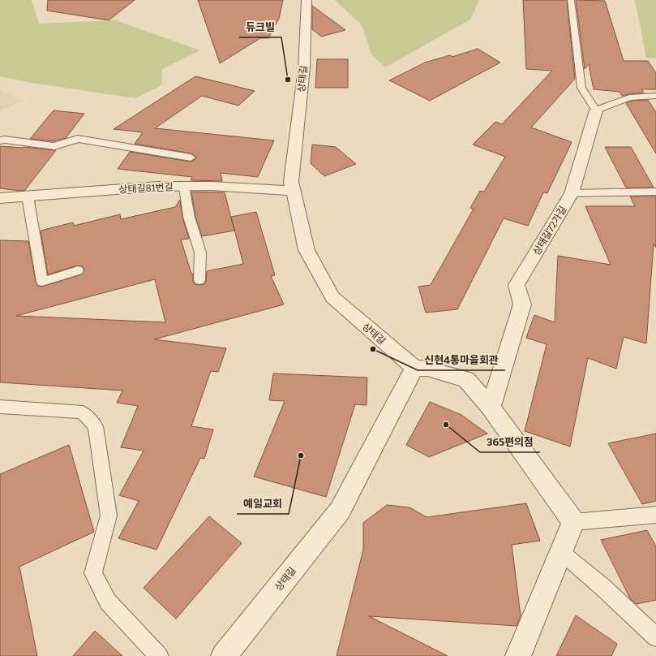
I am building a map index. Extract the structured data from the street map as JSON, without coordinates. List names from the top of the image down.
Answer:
{
  "streets": {
    "street": ["상태길", "상태길81번길", "상태길72가길"]
  },
  "crossings": [
    ["상태길", "상태길81번길"]
  ],
  "places": [
    "듀크빌",
    "신현4통마을회관",
    "365편의점",
    "예일교회"
  ]
}
